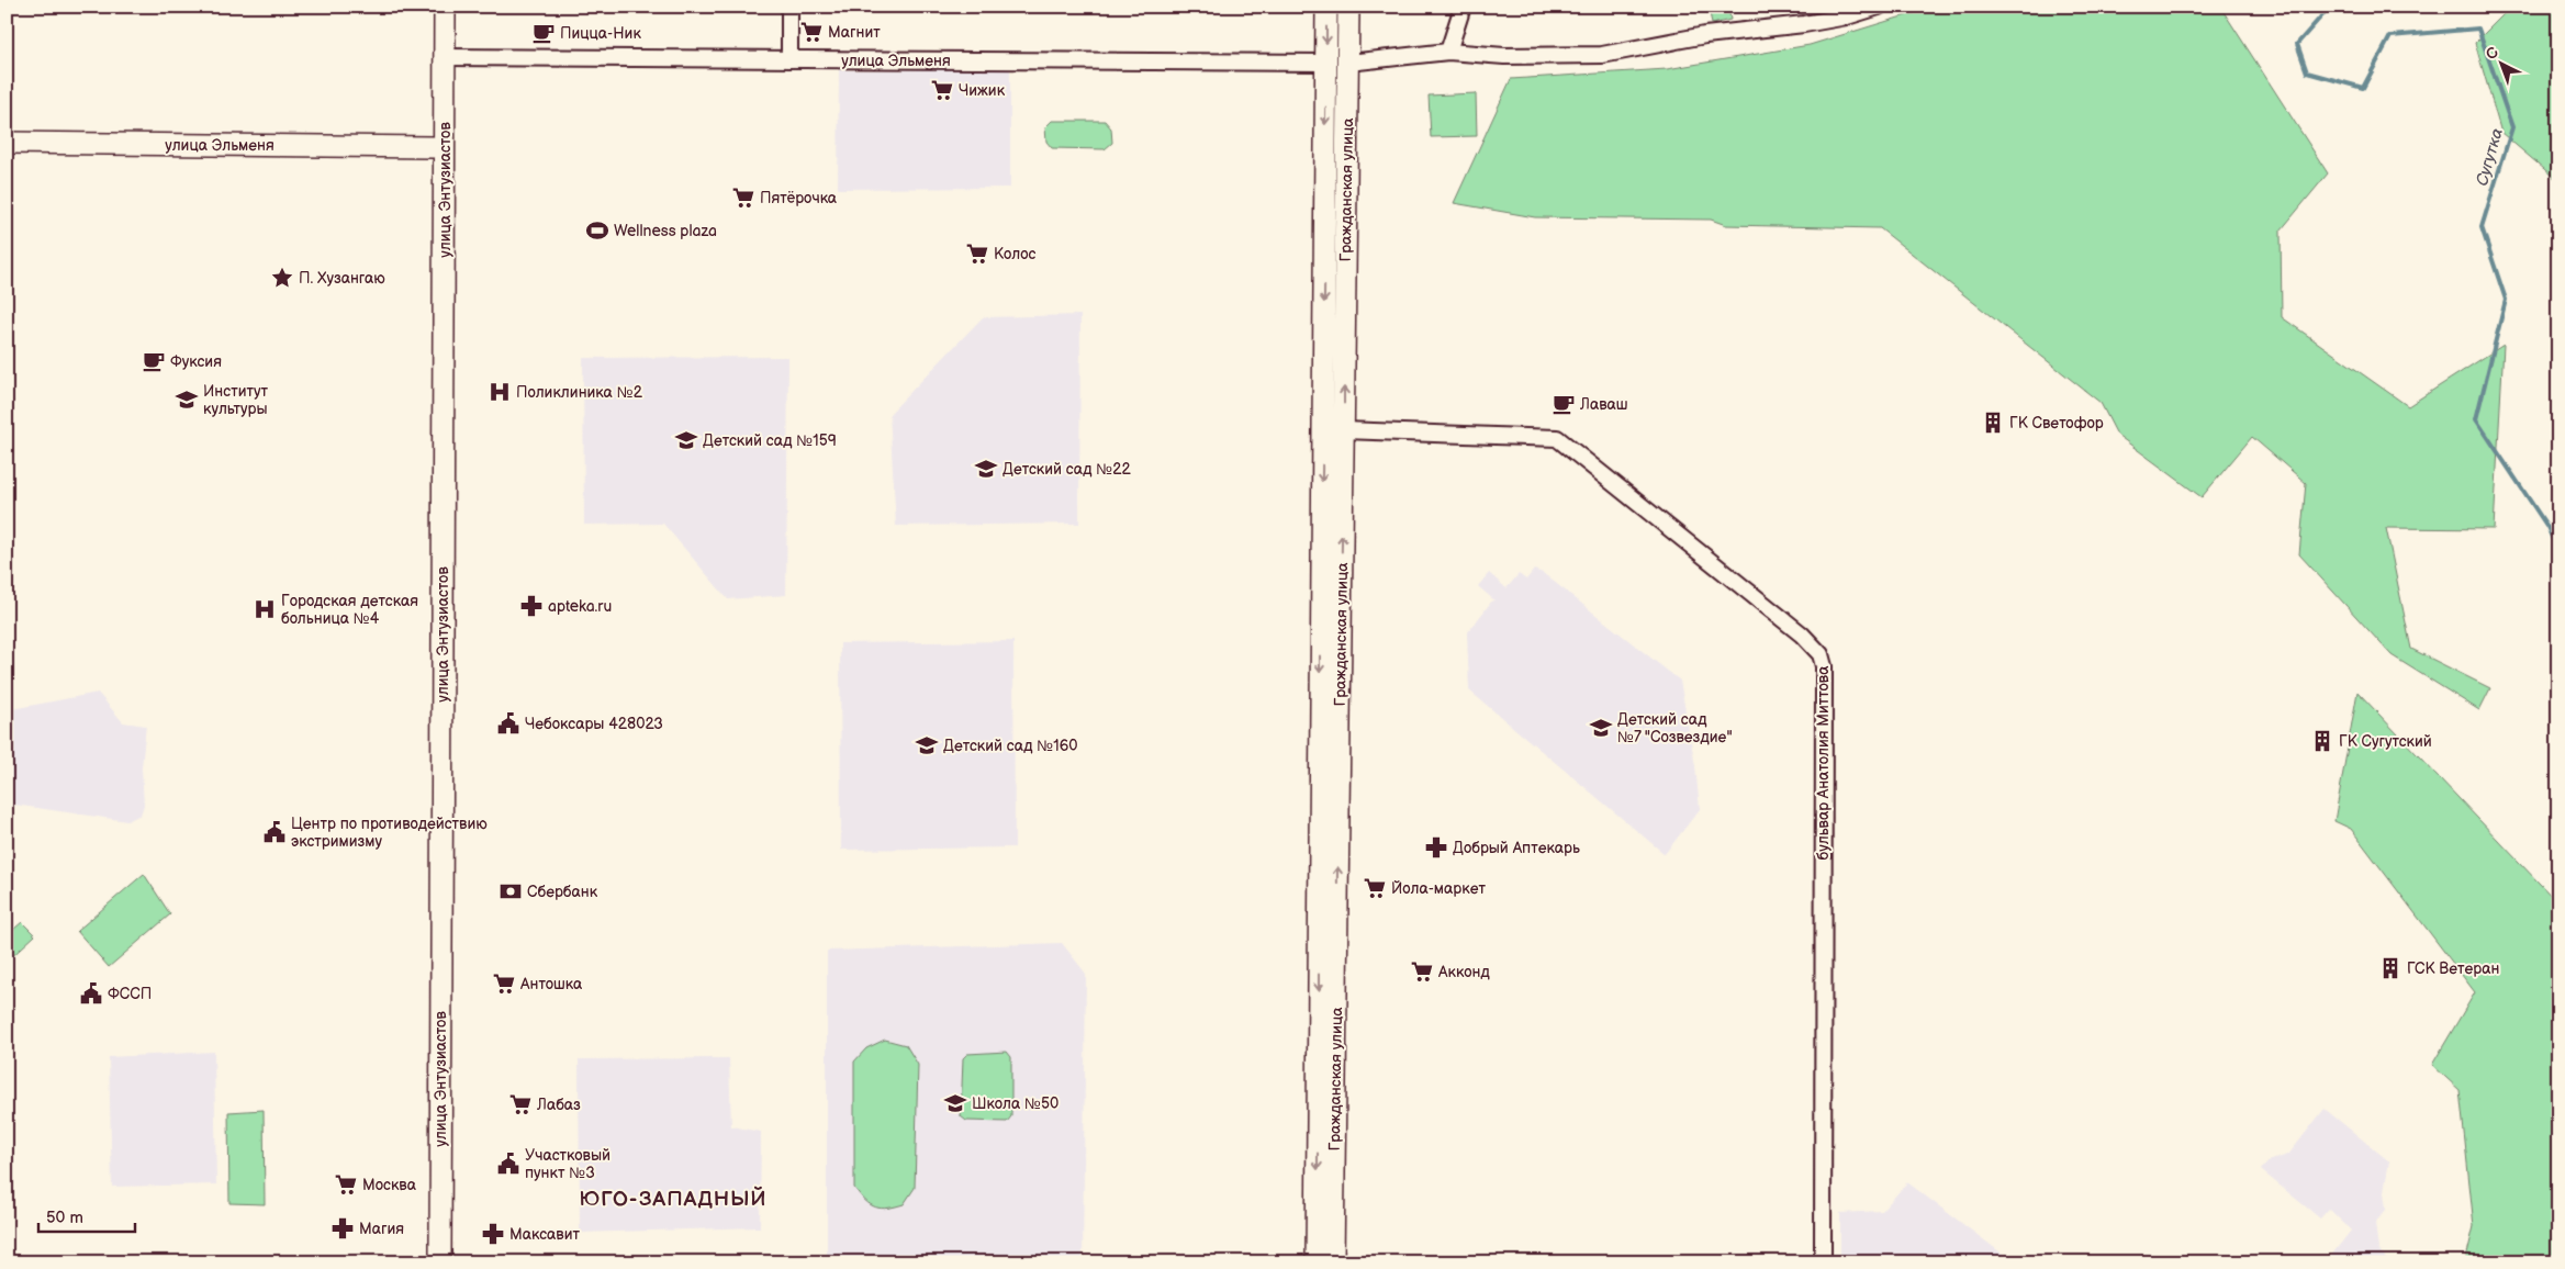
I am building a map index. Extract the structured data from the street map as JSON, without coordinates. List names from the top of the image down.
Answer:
{
  "streets": {
    "main road": ["улица Эльменя", "улица Энтузиастов", "Гражданская улица"],
    "street": ["бульвар Анатолия Миттова"]
  },
  "crossings": [
    ["улица Эльменя", "улица Энтузиастов"],
    ["улица Эльменя", "Гражданская улица"],
    ["Гражданская улица", "бульвар Анатолия Миттова"]
  ],
  "districts": ["ЮГО-ЗАПАДНЫЙ"],
  "water": ["Сугутка"],
  "places": {
    "supermarket": [
      "Магнит",
      "Чижик",
      "Пятёрочка",
      "Колос",
      "Йола-маркет",
      "Акконд",
      "Антошка",
      "Лабаз",
      "Москва"
    ],
    "cafe": ["Пицца-Ник", "Фуксия", "Лаваш"],
    "sports": ["Wellness plaza"],
    "place": ["П. Хузангаю"],
    "hospital": ["Поликлиника №2", "Городская детская больница №4"],
    "school or university": [
      "Институт культуры",
      "Детский сад №159",
      "Детский сад №22",
      "Детский сад №7 \"Созвездие\"",
      "Детский сад №160",
      "Школа №50"
    ],
    "building": ["ГК Светофор", "ГК Сугутский", "ГСК Ветеран"],
    "pharmacy": [
      "apteka.ru",
      "Добрый Аптекарь",
      "Магия",
      "Максавит"
    ],
    "public building": [
      "Чебоксары 428023",
      "Центр по противодействию экстримизму",
      "ФССП",
      "Участковый пункт №3"
    ],
    "bank": ["Сбербанк"]
  },
  "scale_bar": "50 m",
  "north": "top left"
}
